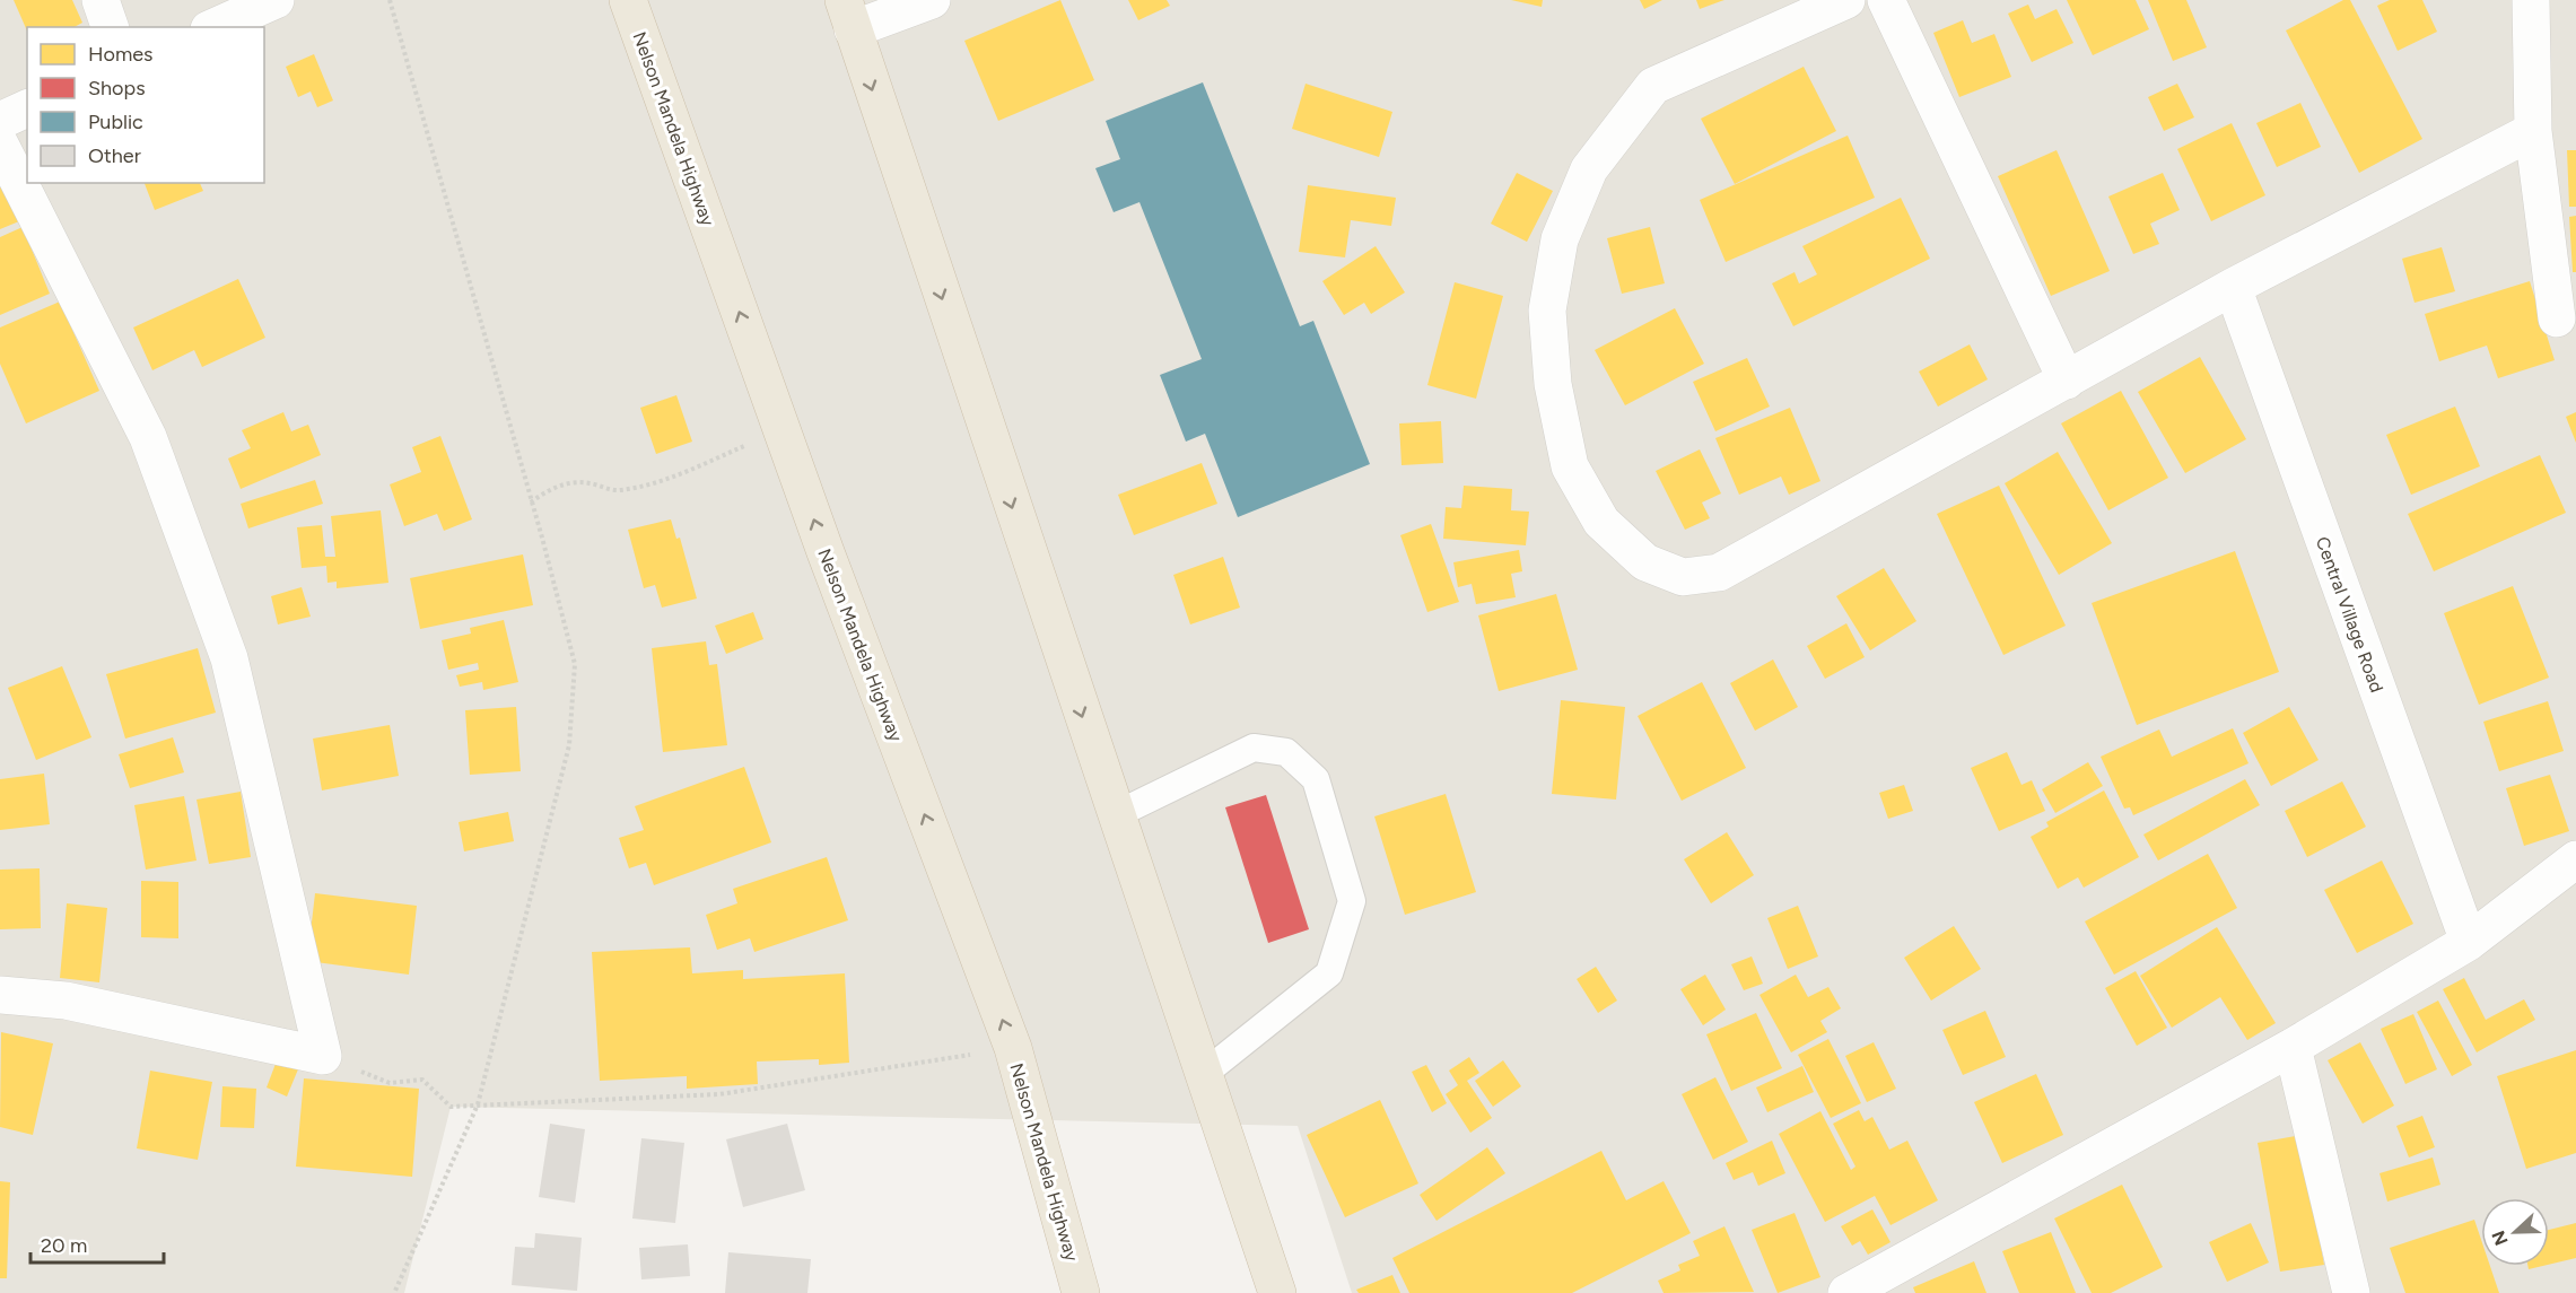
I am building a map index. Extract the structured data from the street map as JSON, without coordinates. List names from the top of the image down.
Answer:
{
  "streets": {
    "highway": ["Nelson Mandela Highway"],
    "street": ["Central Village Road"]
  },
  "legend": [
    "Homes",
    "Shops",
    "Public",
    "Other"
  ],
  "scale_bar": "20 m",
  "north": "left"
}
